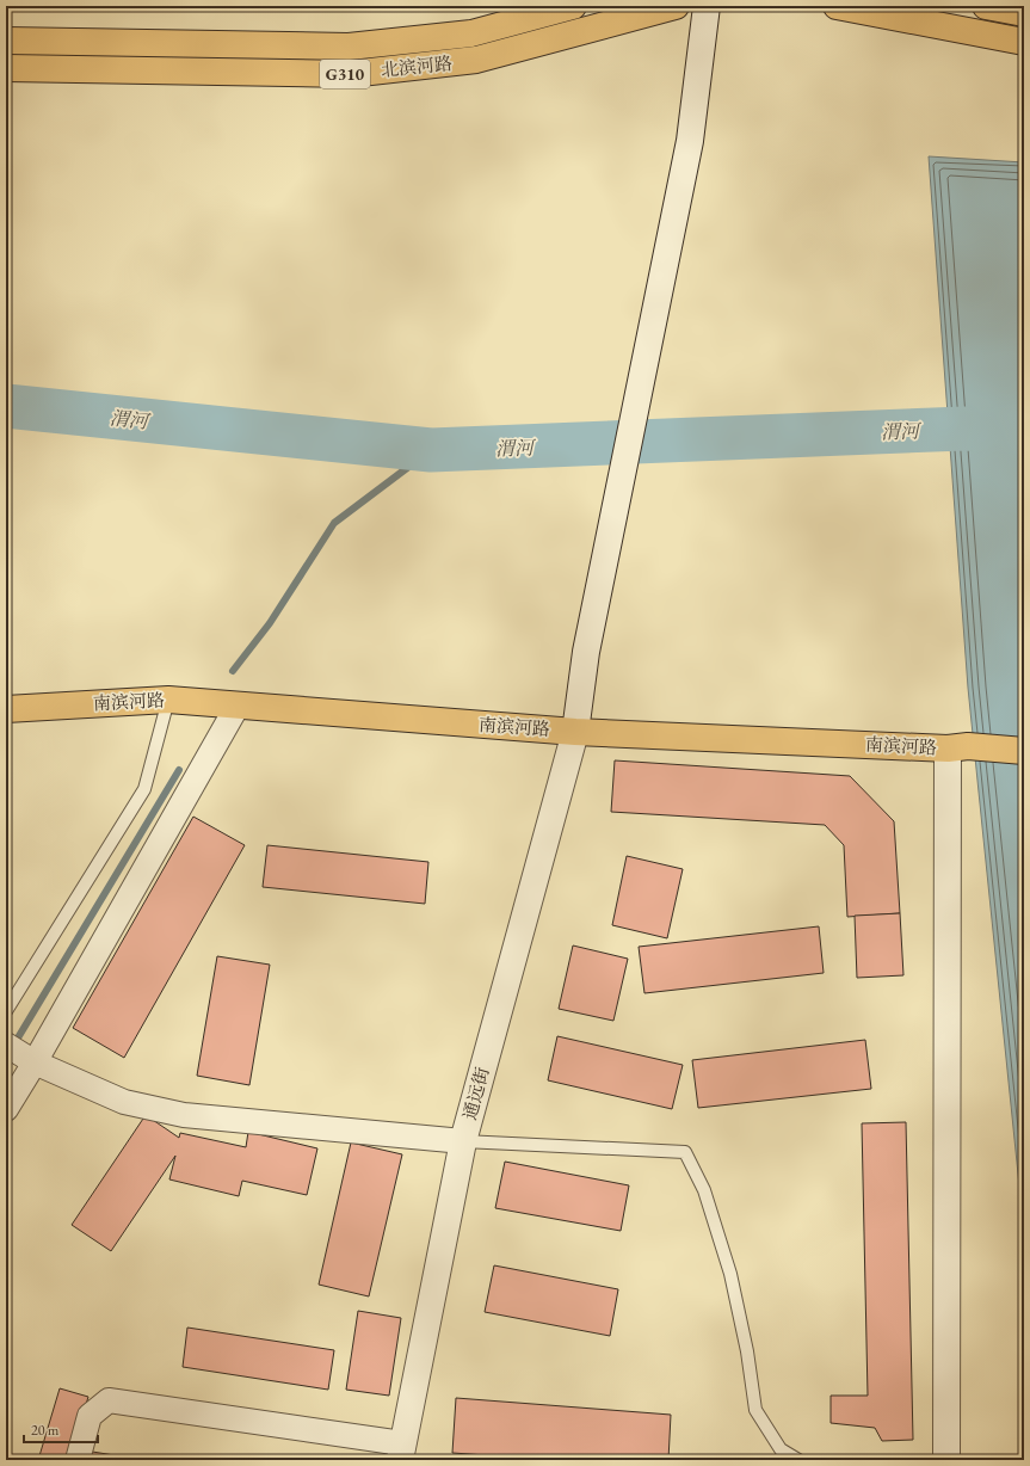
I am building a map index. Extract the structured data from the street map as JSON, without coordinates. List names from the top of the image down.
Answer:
{
  "streets": {
    "main road": ["北滨河路", "G310", "南滨河路"],
    "street": ["通远街"]
  },
  "crossings": [
    ["南滨河路", "通远街"]
  ],
  "water": ["渭河"],
  "scale_bar": "20 m"
}
